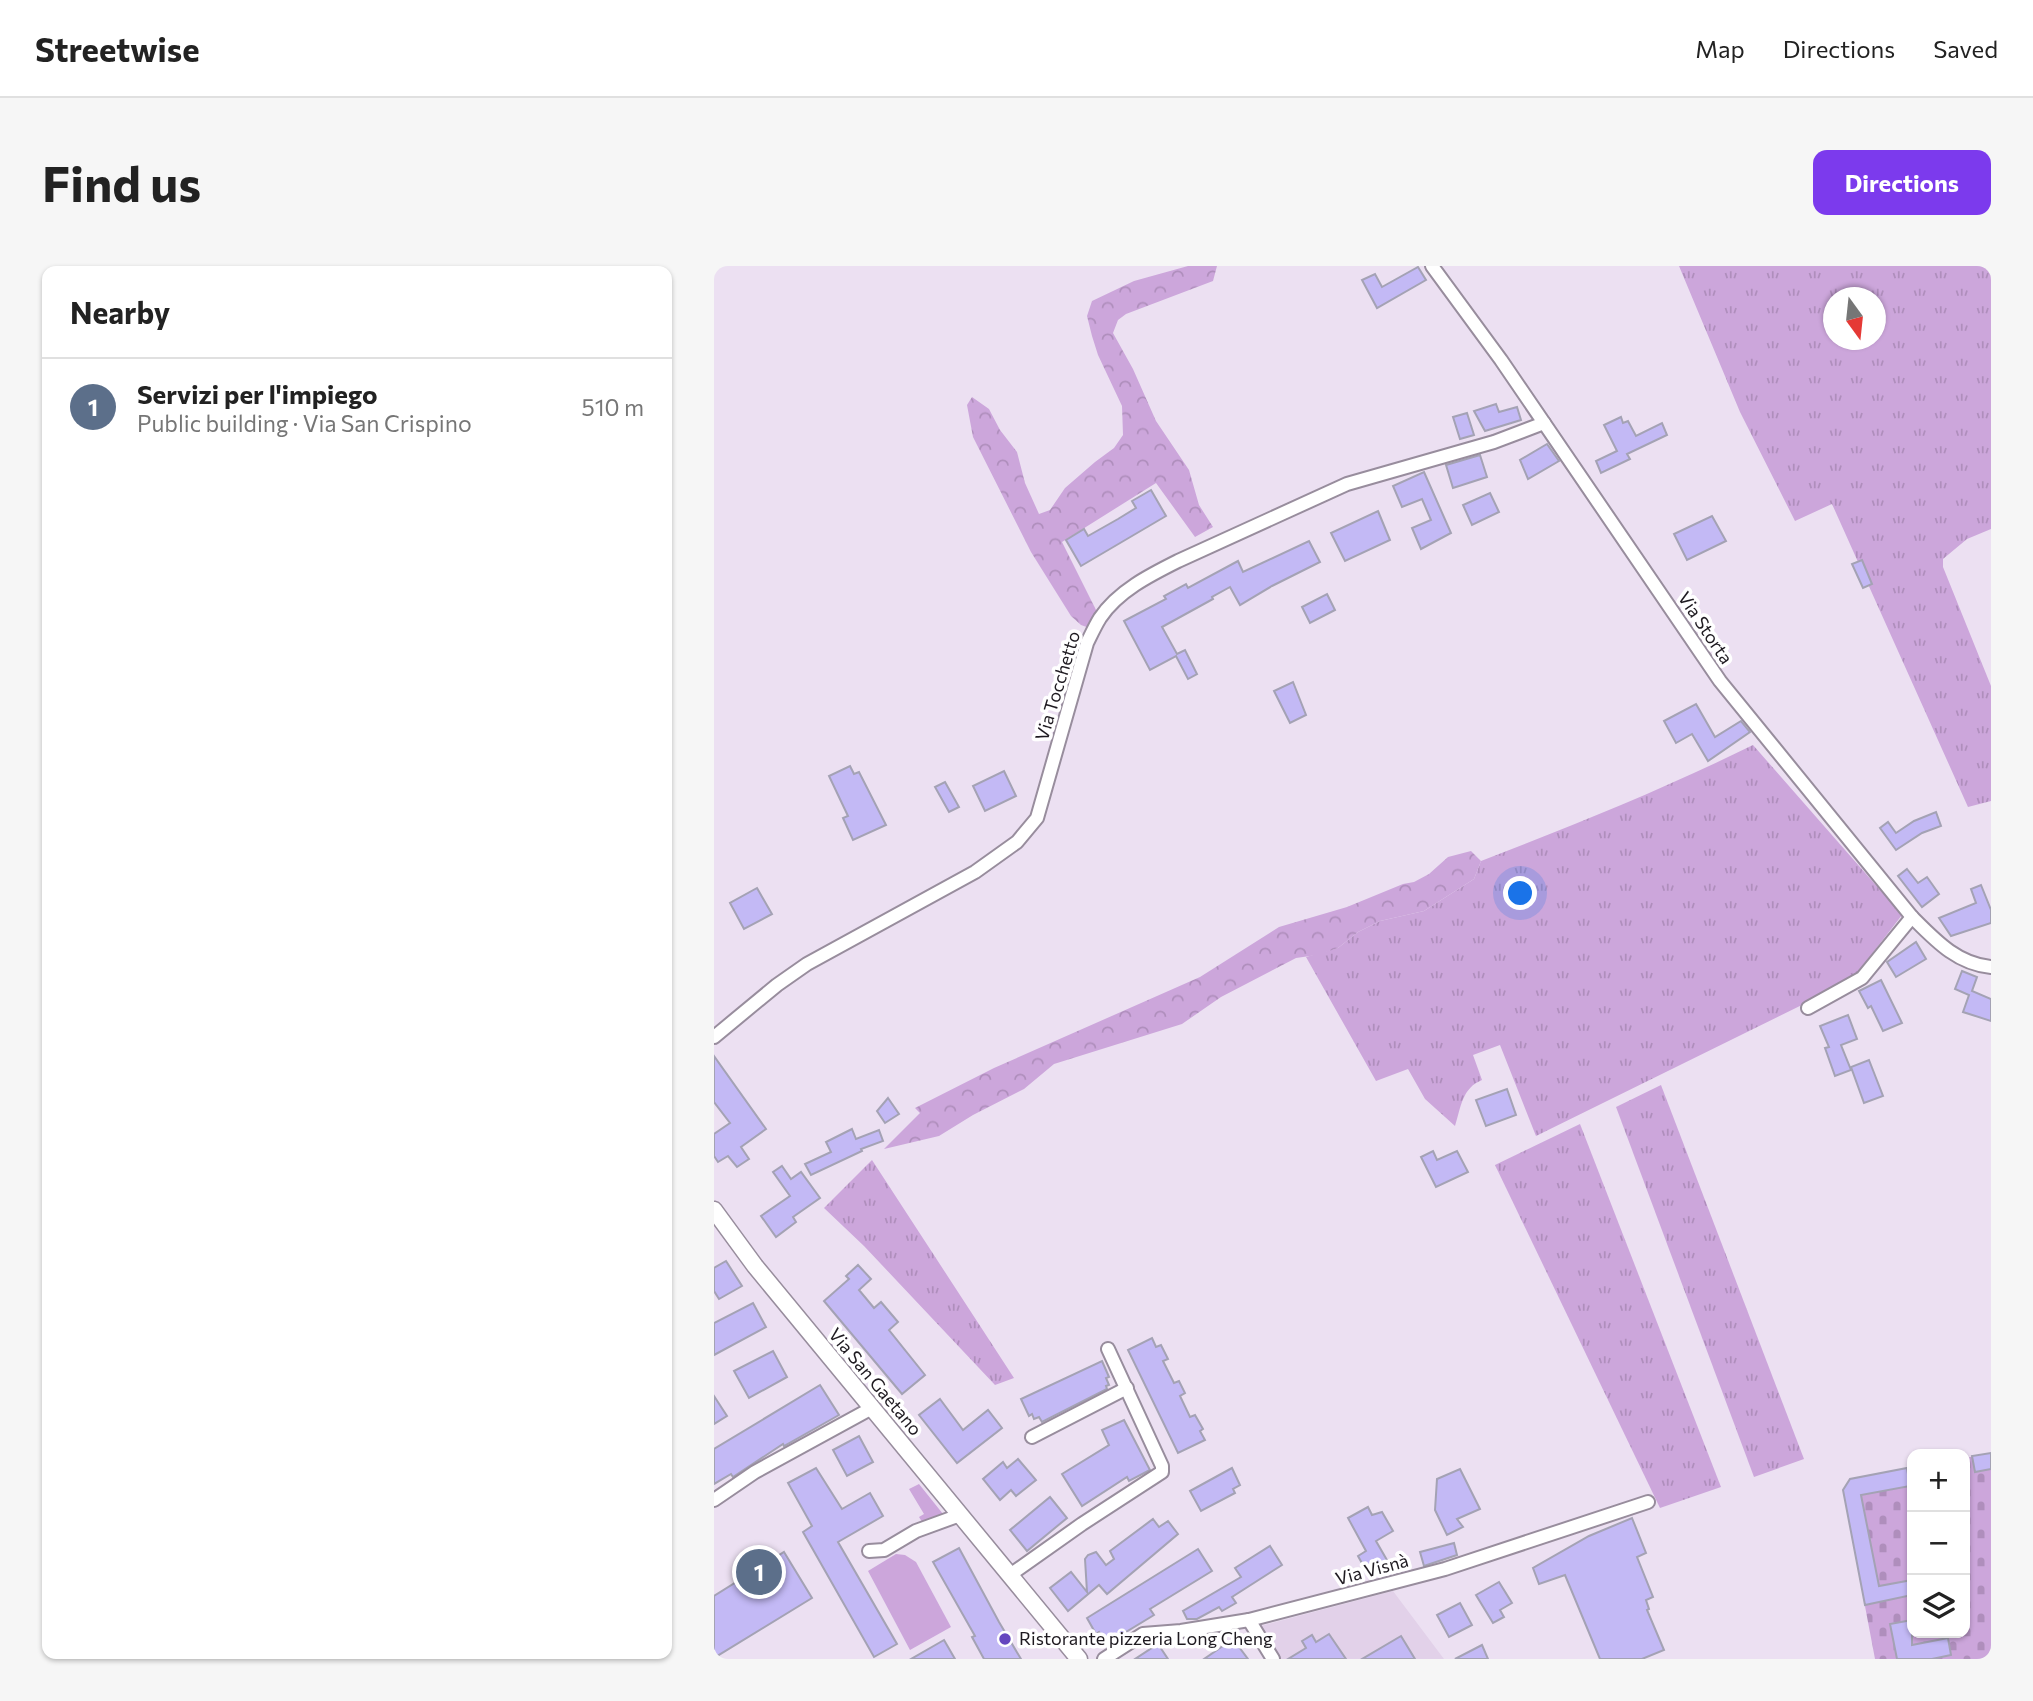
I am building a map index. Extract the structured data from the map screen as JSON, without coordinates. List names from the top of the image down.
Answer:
{
  "streets": {
    "street": [
      "Via Storta",
      "Via Tocchetto",
      "Via San Gaetano",
      "Via Visnà"
    ]
  },
  "crossings": [
    ["Via Storta", "Via Tocchetto"]
  ],
  "places": ["Ristorante pizzeria Long Cheng"],
  "north": "bottom",
  "page": {
    "header": "Streetwise",
    "nav": ["Map", "Directions", "Saved"],
    "buttons": "Directions",
    "title": "Find us",
    "heading": "Nearby",
    "list": [
      {
        "mark": "1",
        "name": "Servizi per l'impiego",
        "note": "Public building · Via San Crispino",
        "value": "510 m"
      }
    ],
    "map_buttons": ["+", "−"],
    "pins": "1"
  }
}
